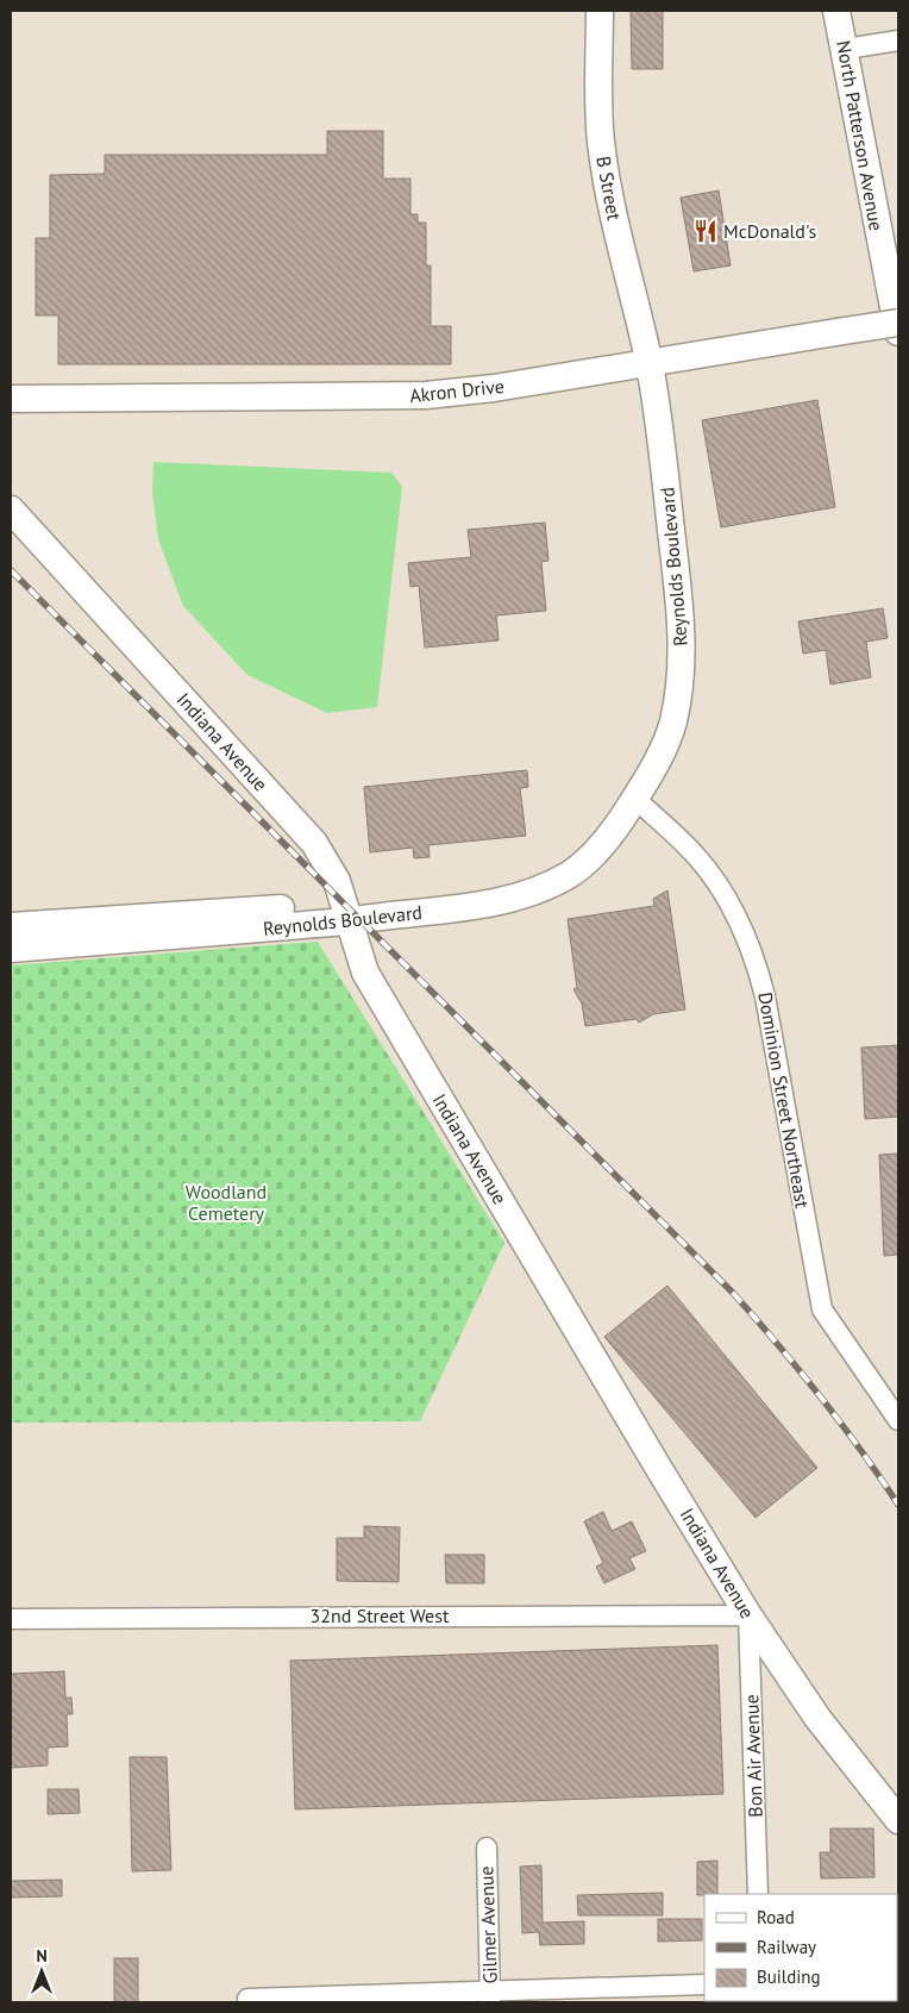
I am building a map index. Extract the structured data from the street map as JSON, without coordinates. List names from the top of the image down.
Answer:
{
  "streets": {
    "main road": [
      "North Patterson Avenue",
      "B Street",
      "Akron Drive",
      "Reynolds Boulevard",
      "Indiana Avenue"
    ],
    "street": [
      "Dominion Street Northeast",
      "32nd Street West",
      "Bon Air Avenue",
      "Gilmer Avenue"
    ]
  },
  "crossings": [
    ["B Street", "Akron Drive"],
    ["B Street", "Reynolds Boulevard"],
    ["Akron Drive", "Reynolds Boulevard"],
    ["Reynolds Boulevard", "Indiana Avenue"],
    ["Reynolds Boulevard", "Dominion Street Northeast"],
    ["Indiana Avenue", "32nd Street West"],
    ["Indiana Avenue", "Bon Air Avenue"],
    ["32nd Street West", "Bon Air Avenue"]
  ],
  "parks": ["Woodland Cemetery"],
  "places": {
    "restaurant": ["McDonald's"]
  },
  "legend": ["Road", "Railway", "Building"],
  "north": "top"
}
